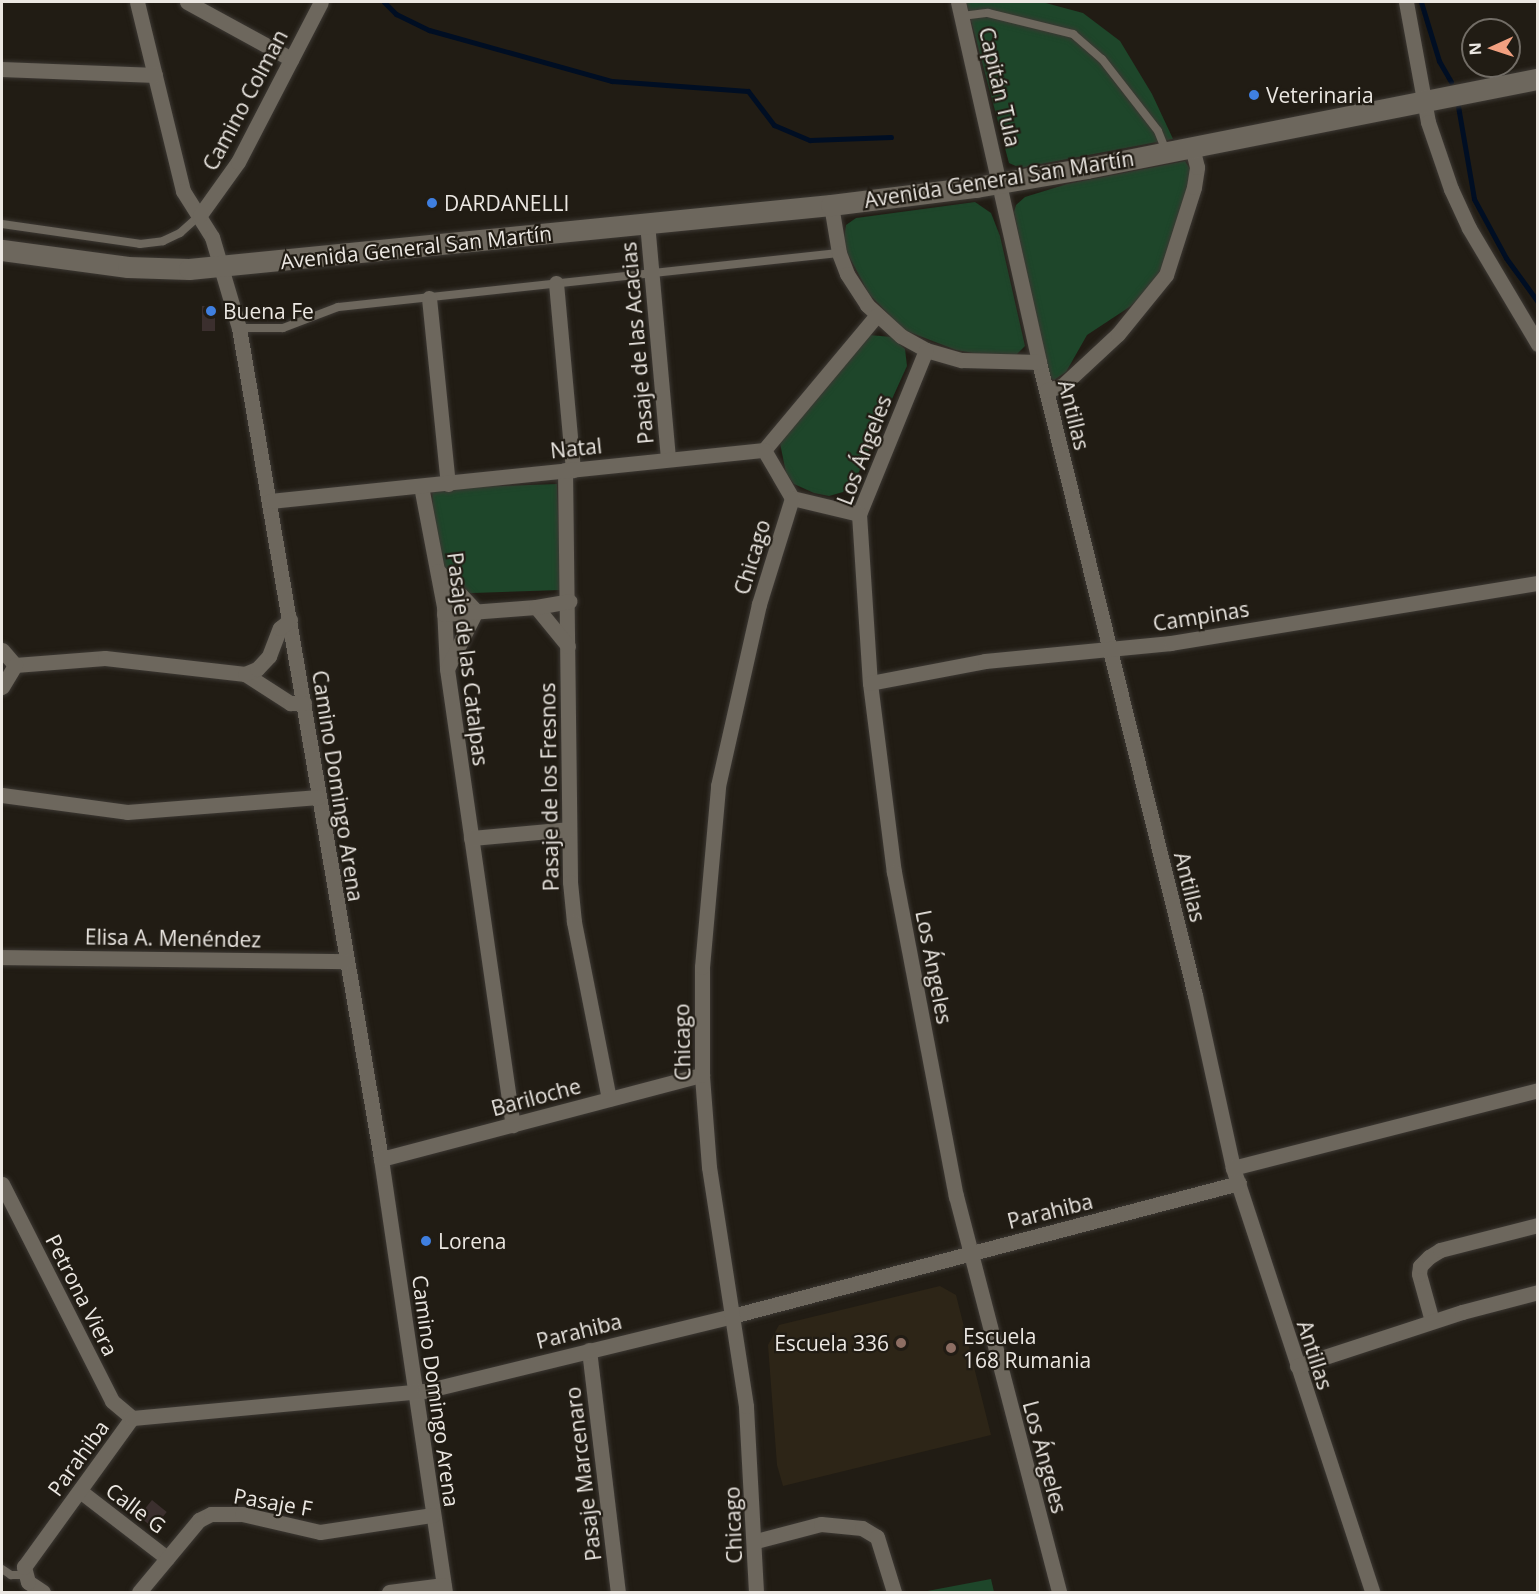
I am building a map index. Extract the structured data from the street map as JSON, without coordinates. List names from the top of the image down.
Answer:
{
  "streets": {
    "main road": ["Avenida General San Martín"],
    "street": [
      "Capitán Tula",
      "Camino Colman",
      "Pasaje de las Acacias",
      "Antillas",
      "Natal",
      "Los Ángeles",
      "Chicago",
      "Campinas",
      "Pasaje de las Catalpas",
      "Camino Domingo Arena",
      "Pasaje de los Fresnos",
      "Elisa A. Menéndez",
      "Bariloche",
      "Parahiba",
      "Petrona Viera",
      "Pasaje Marcenaro",
      "Pasaje F",
      "Calle G"
    ]
  },
  "crossings": [
    ["Capitán Tula", "Avenida General San Martín"],
    ["Capitán Tula", "Antillas"],
    ["Camino Colman", "Camino Domingo Arena"],
    ["Avenida General San Martín", "Pasaje de las Acacias"],
    ["Avenida General San Martín", "Antillas"],
    ["Avenida General San Martín", "Camino Domingo Arena"],
    ["Pasaje de las Acacias", "Natal"],
    ["Antillas", "Campinas"],
    ["Antillas", "Parahiba"],
    ["Natal", "Pasaje de las Catalpas"],
    ["Natal", "Camino Domingo Arena"],
    ["Natal", "Pasaje de los Fresnos"],
    ["Los Ángeles", "Campinas"],
    ["Los Ángeles", "Parahiba"],
    ["Chicago", "Bariloche"],
    ["Chicago", "Parahiba"],
    ["Pasaje de las Catalpas", "Bariloche"],
    ["Camino Domingo Arena", "Elisa A. Menéndez"],
    ["Camino Domingo Arena", "Bariloche"],
    ["Camino Domingo Arena", "Parahiba"],
    ["Camino Domingo Arena", "Pasaje F"],
    ["Pasaje de los Fresnos", "Bariloche"],
    ["Parahiba", "Petrona Viera"],
    ["Parahiba", "Pasaje Marcenaro"],
    ["Parahiba", "Calle G"],
    ["Pasaje F", "Calle G"]
  ],
  "places": [
    "Veterinaria",
    "DARDANELLI",
    "Buena Fe",
    "Lorena",
    "Escuela 336",
    "Escuela 168 Rumania"
  ],
  "north": "left"
}
